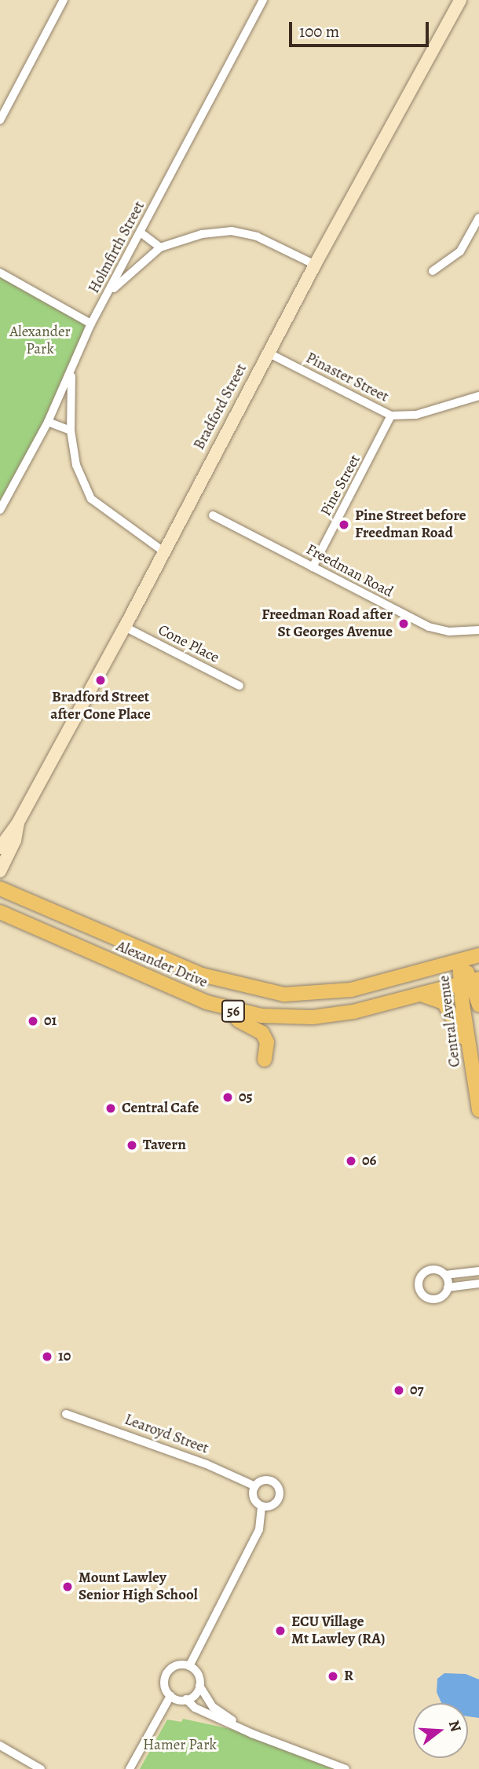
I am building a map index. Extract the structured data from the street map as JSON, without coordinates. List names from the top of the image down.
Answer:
{
  "streets": {
    "main road": ["Alexander Drive", "56", "Central Avenue"],
    "street": [
      "Holmfirth Street",
      "Pinaster Street",
      "Bradford Street",
      "Pine Street",
      "Freedman Road",
      "Cone Place",
      "Learoyd Street"
    ]
  },
  "crossings": [
    ["Pinaster Street", "Bradford Street"],
    ["Pinaster Street", "Pine Street"],
    ["Bradford Street", "Cone Place"],
    ["Pine Street", "Freedman Road"],
    ["Alexander Drive", "Central Avenue"]
  ],
  "parks": ["Alexander Park", "Hamer Park"],
  "places": [
    "Pine Street before Freedman Road",
    "Freedman Road after St Georges Avenue",
    "Bradford Street after Cone Place",
    "01",
    "05",
    "Central Cafe",
    "Tavern",
    "06",
    "10",
    "07",
    "Mount Lawley Senior High School",
    "ECU Village Mt Lawley (RA)",
    "R"
  ],
  "scale_bar": "100 m",
  "north": "right"
}
